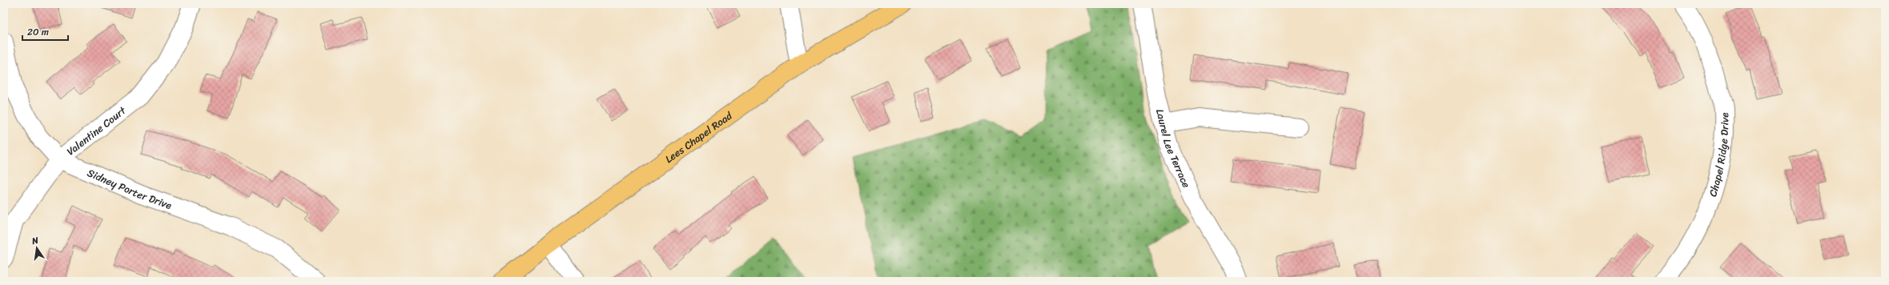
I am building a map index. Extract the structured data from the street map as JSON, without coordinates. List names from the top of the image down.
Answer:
{
  "streets": {
    "main road": ["Lees Chapel Road"],
    "street": [
      "Valentine Court",
      "Laurel Lee Terrace",
      "Chapel Ridge Drive",
      "Sidney Porter Drive"
    ]
  },
  "crossings": [
    ["Valentine Court", "Sidney Porter Drive"]
  ],
  "scale_bar": "20 m",
  "north": "top"
}
